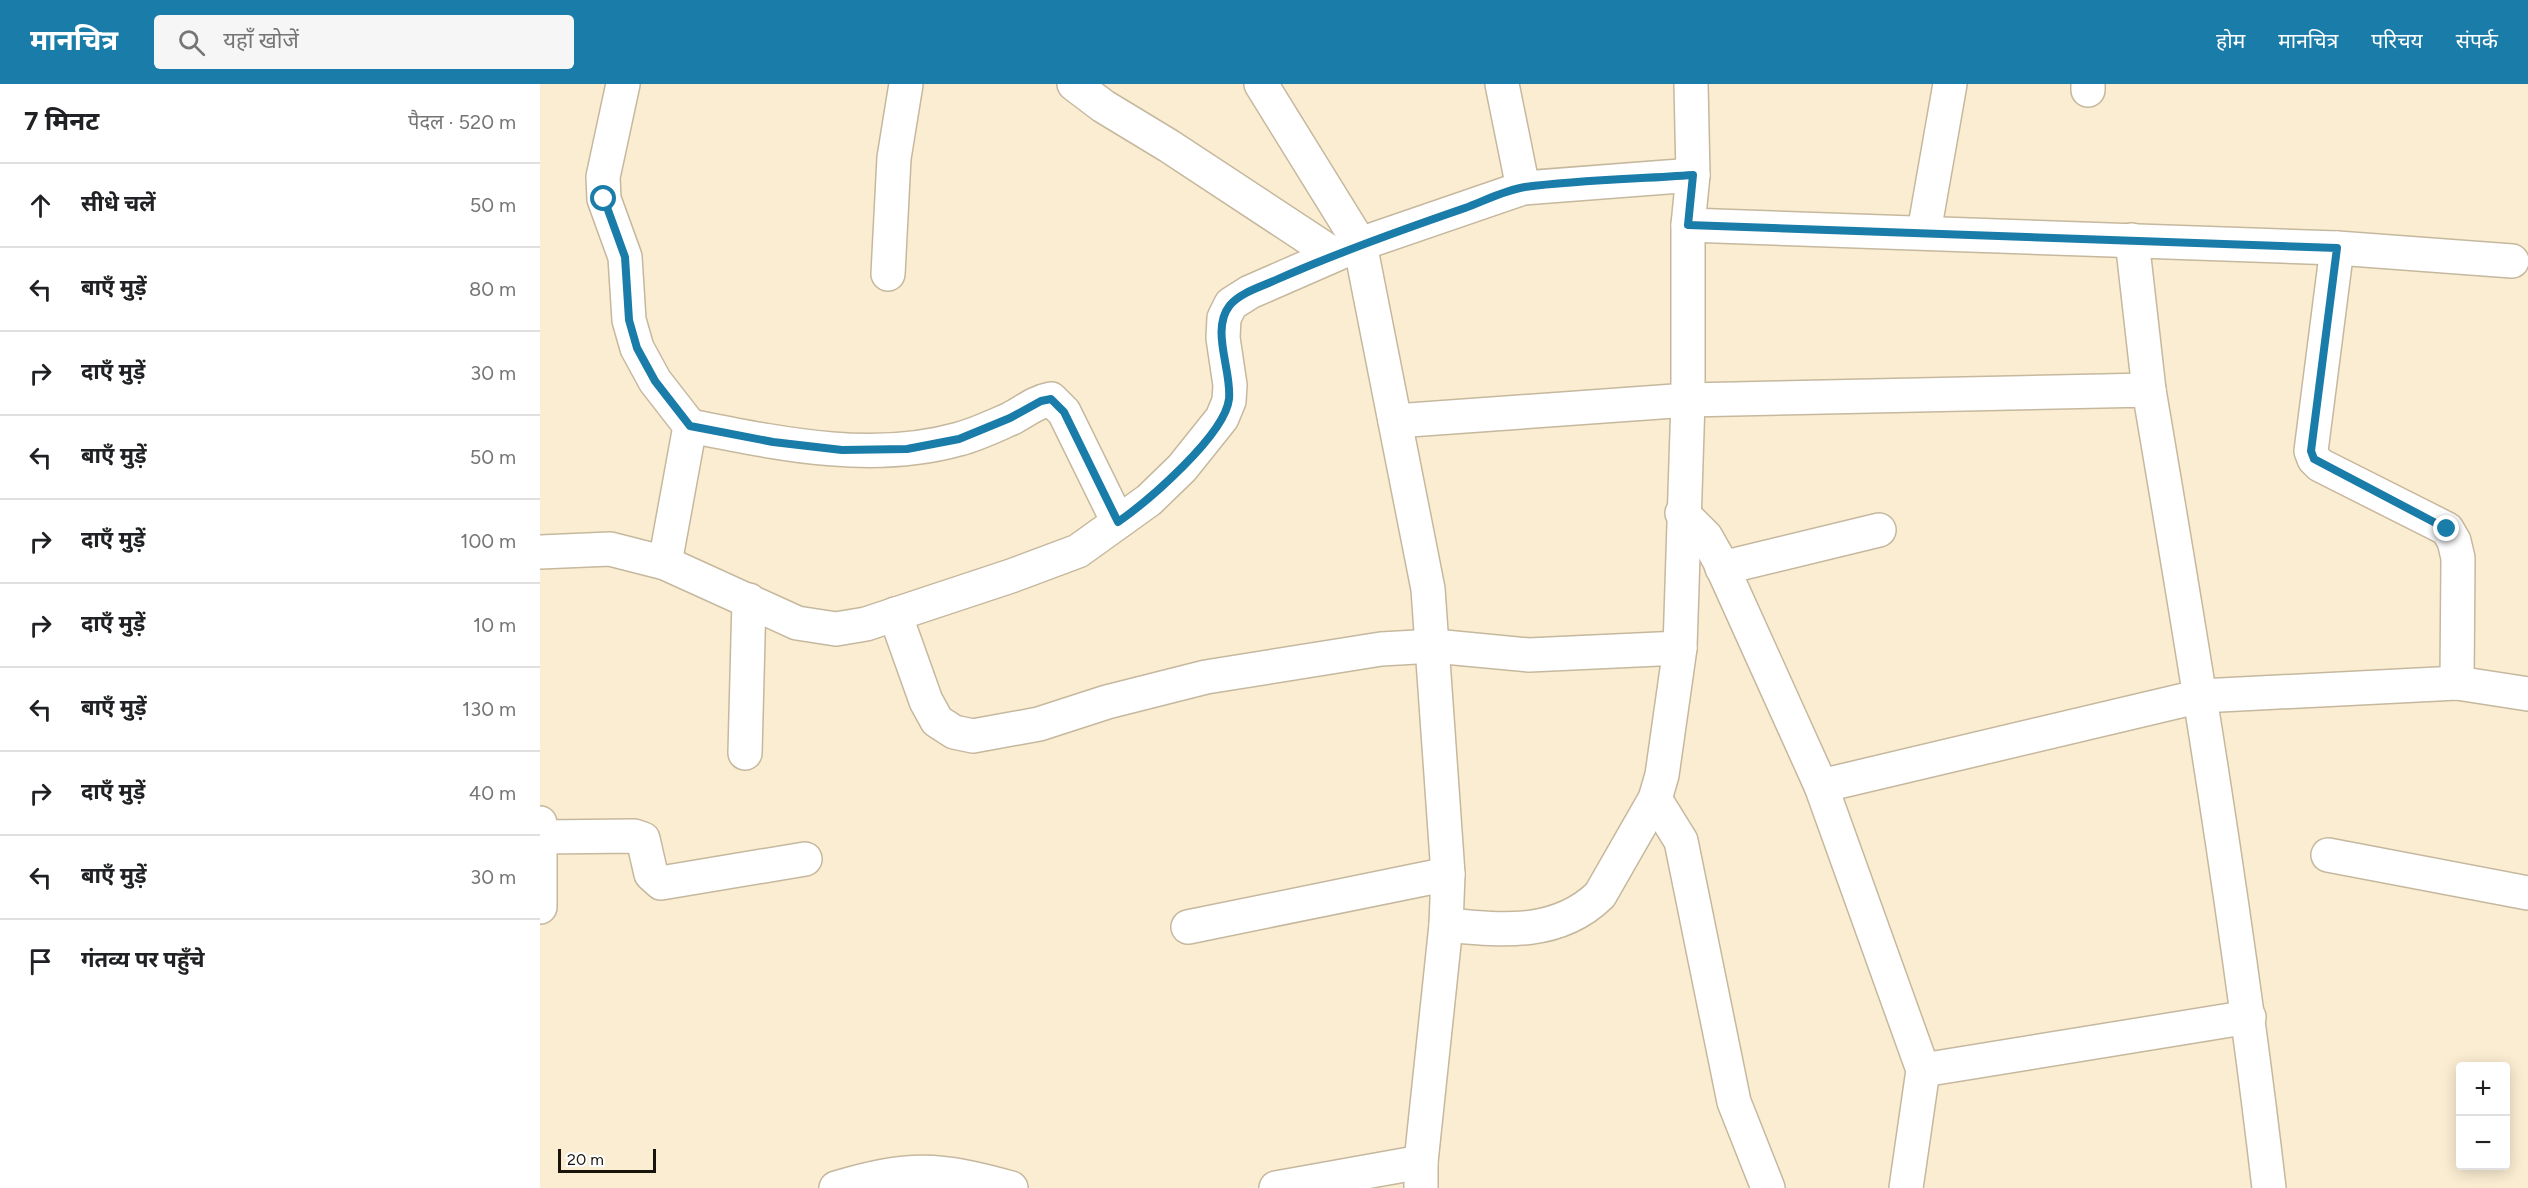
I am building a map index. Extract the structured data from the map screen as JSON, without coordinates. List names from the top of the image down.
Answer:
{
  "scale_bar": "20 m",
  "page": {
    "header": "मानचित्र",
    "search": "यहाँ खोजें",
    "nav": [
      "होम",
      "मानचित्र",
      "परिचय",
      "संपर्क"
    ],
    "heading": ["7 मिनट", "पैदल · 520 m"],
    "list": [
      ["सीधे चलें", "50 m"],
      ["बाएँ मुड़ें", "80 m"],
      ["दाएँ मुड़ें", "30 m"],
      ["बाएँ मुड़ें", "50 m"],
      ["दाएँ मुड़ें", "100 m"],
      ["दाएँ मुड़ें", "10 m"],
      ["बाएँ मुड़ें", "130 m"],
      ["दाएँ मुड़ें", "40 m"],
      ["बाएँ मुड़ें", "30 m"],
      "गंतव्य पर पहुँचे"
    ],
    "map_buttons": ["+", "−"],
    "scale": "20 m"
  }
}
